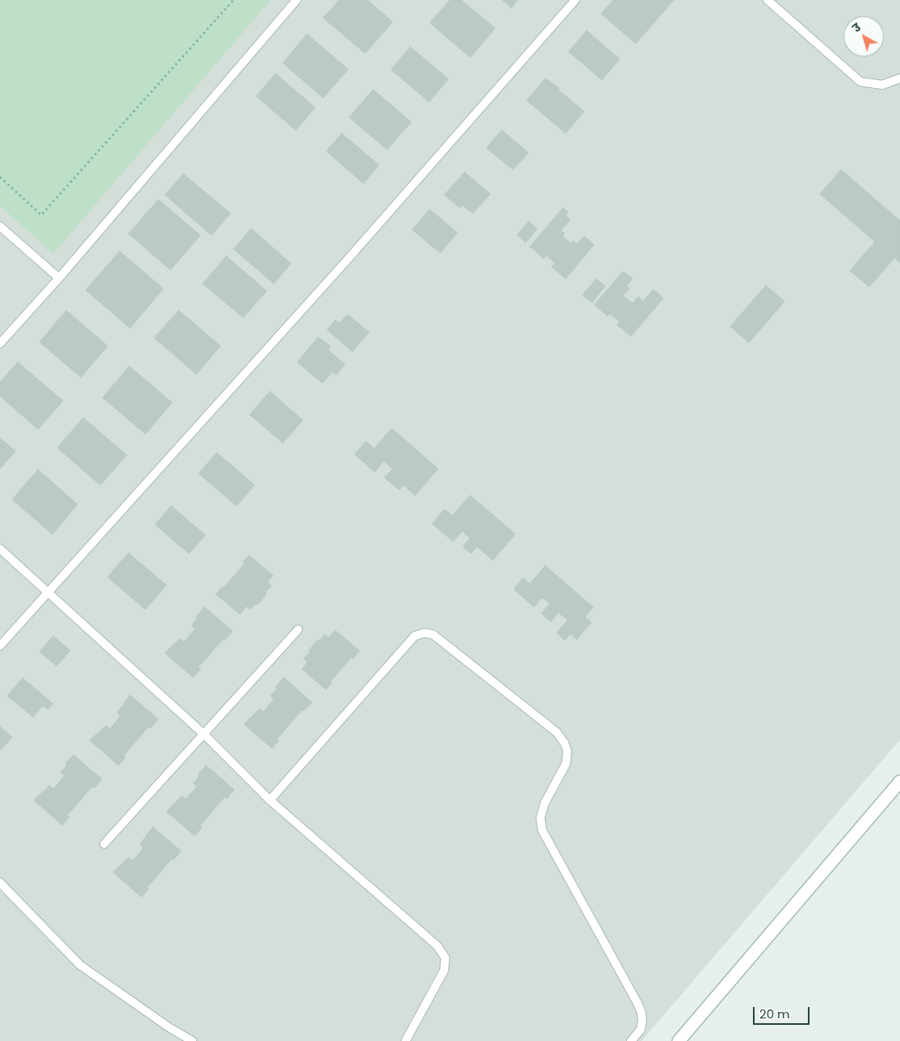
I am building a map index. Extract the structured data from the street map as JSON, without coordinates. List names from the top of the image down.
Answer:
{
  "scale_bar": "20 m",
  "north": "top left"
}
